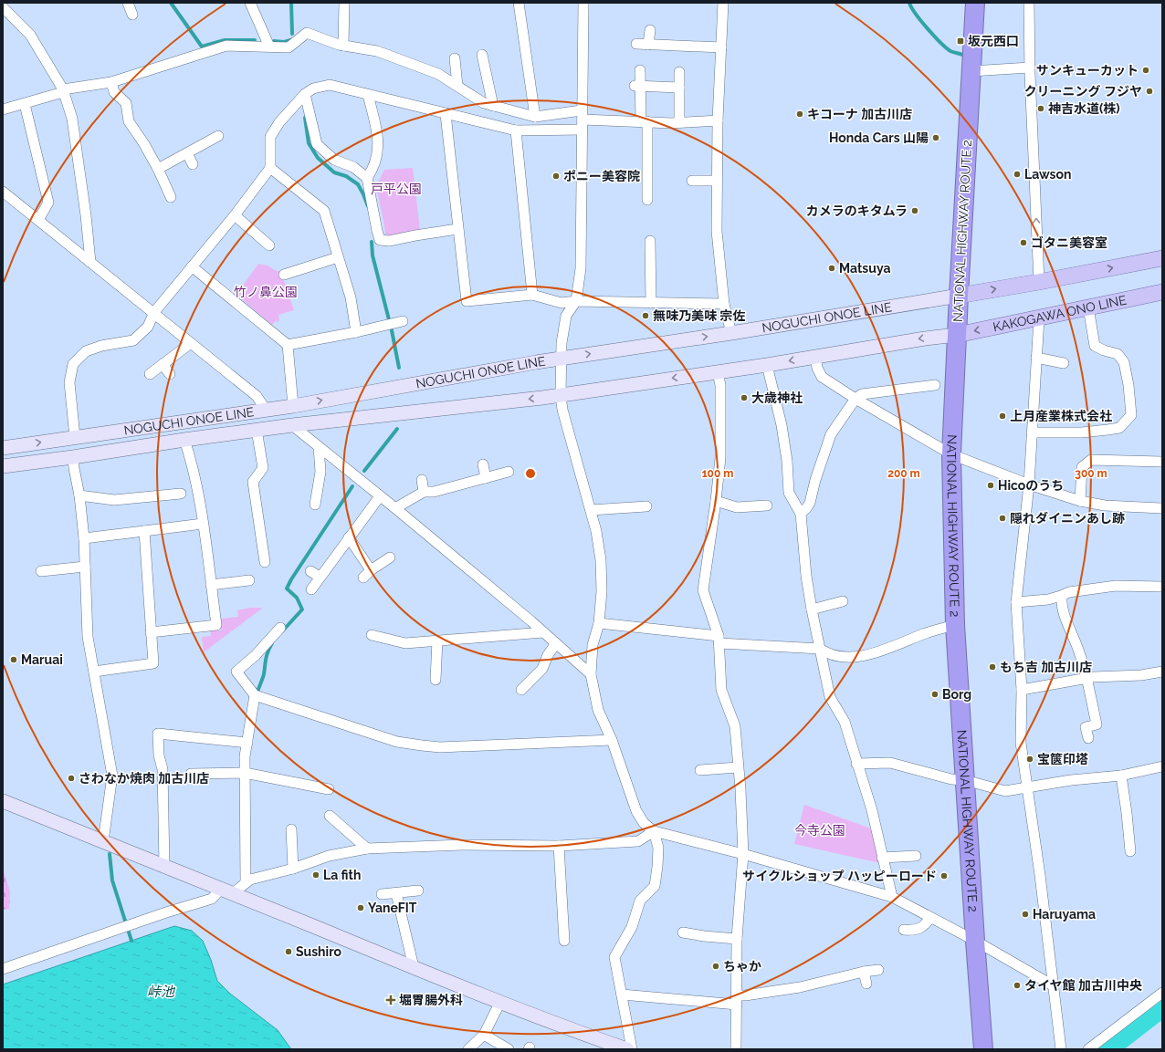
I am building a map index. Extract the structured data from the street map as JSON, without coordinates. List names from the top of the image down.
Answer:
{
  "streets": {
    "highway": ["NATIONAL HIGHWAY ROUTE 2"],
    "main road": ["KAKOGAWA ONO LINE", "NOGUCHI ONOE LINE"]
  },
  "crossings": [
    ["NATIONAL HIGHWAY ROUTE 2", "KAKOGAWA ONO LINE"],
    ["NATIONAL HIGHWAY ROUTE 2", "NOGUCHI ONOE LINE"],
    ["KAKOGAWA ONO LINE", "NOGUCHI ONOE LINE"]
  ],
  "water": ["峠池"],
  "parks": ["戸平公園", "竹ノ鼻公園", "今寺公園"],
  "places": {
    "transit": ["坂元西口"],
    "other": [
      "サンキューカット",
      "クリーニング フジヤ",
      "神吉水道(株)",
      "キコーナ 加古川店",
      "Honda Cars 山陽",
      "Lawson",
      "ポニー美容院",
      "カメラのキタムラ",
      "ゴタニ美容室",
      "Matsuya",
      "無味乃美味 宗佐",
      "大歳神社",
      "上月産業株式会社",
      "Hicoのうち",
      "隠れダイニンあし跡",
      "Maruai",
      "もち吉 加古川店",
      "Borg",
      "宝篋印塔",
      "さわなか焼肉 加古川店",
      "La fith",
      "サイクルショップ ハッピーロード",
      "YaneFIT",
      "Haruyama",
      "Sushiro",
      "ちゃか",
      "タイヤ館 加古川中央"
    ],
    "health": ["堀胃腸外科"]
  },
  "rings": ["100 m", "200 m", "300 m"]
}
